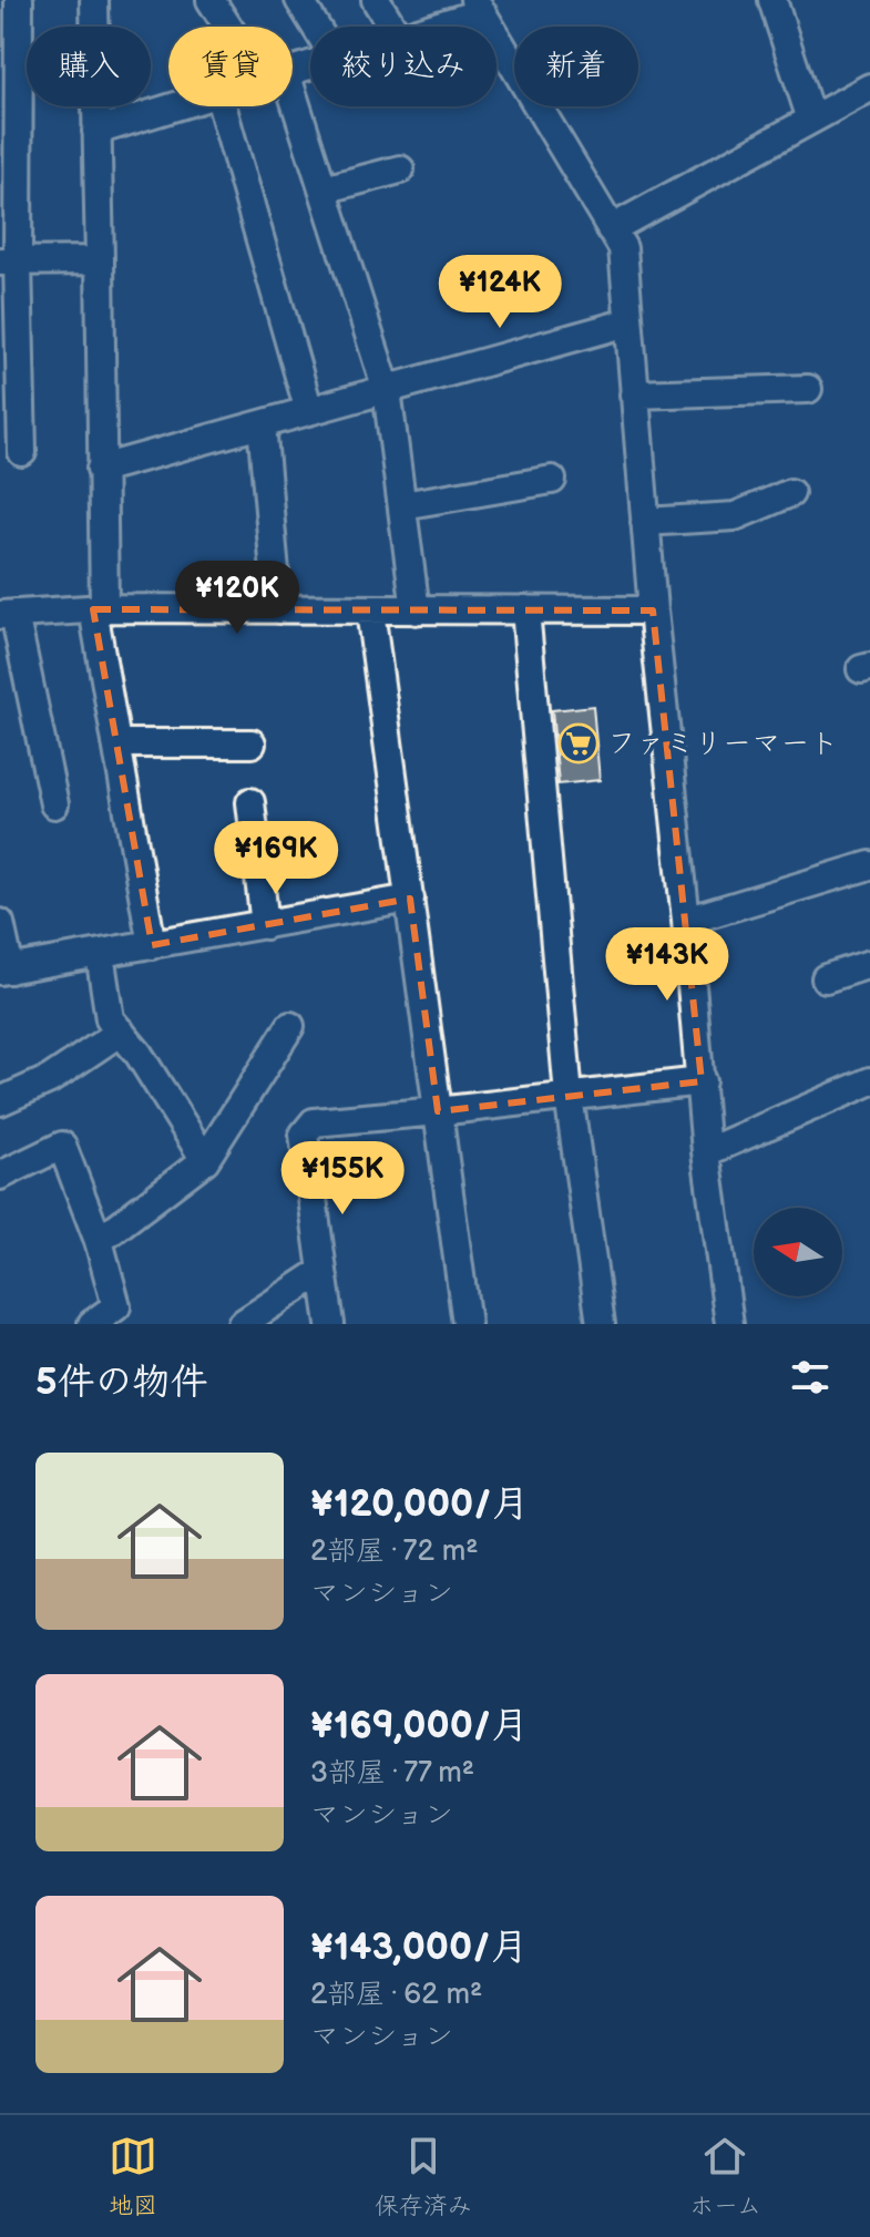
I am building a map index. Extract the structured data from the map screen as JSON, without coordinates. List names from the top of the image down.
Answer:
{
  "places": {
    "supermarket": ["ファミリーマート"]
  },
  "north": "left",
  "page": {
    "chip": [
      "購入",
      "賃貸",
      "絞り込み",
      "新着"
    ],
    "price": [
      "¥124K",
      "¥120K",
      "¥169K",
      "¥143K",
      "¥155K"
    ],
    "heading": "5件の物件",
    "list": [
      {
        "name": "¥120,000/月",
        "note": "2部屋 · 72 m² · マンション"
      },
      {
        "name": "¥169,000/月",
        "note": "3部屋 · 77 m² · マンション"
      },
      {
        "name": "¥143,000/月",
        "note": "2部屋 · 62 m² · マンション"
      }
    ],
    "tabs": ["地図", "保存済み", "ホーム"]
  }
}
